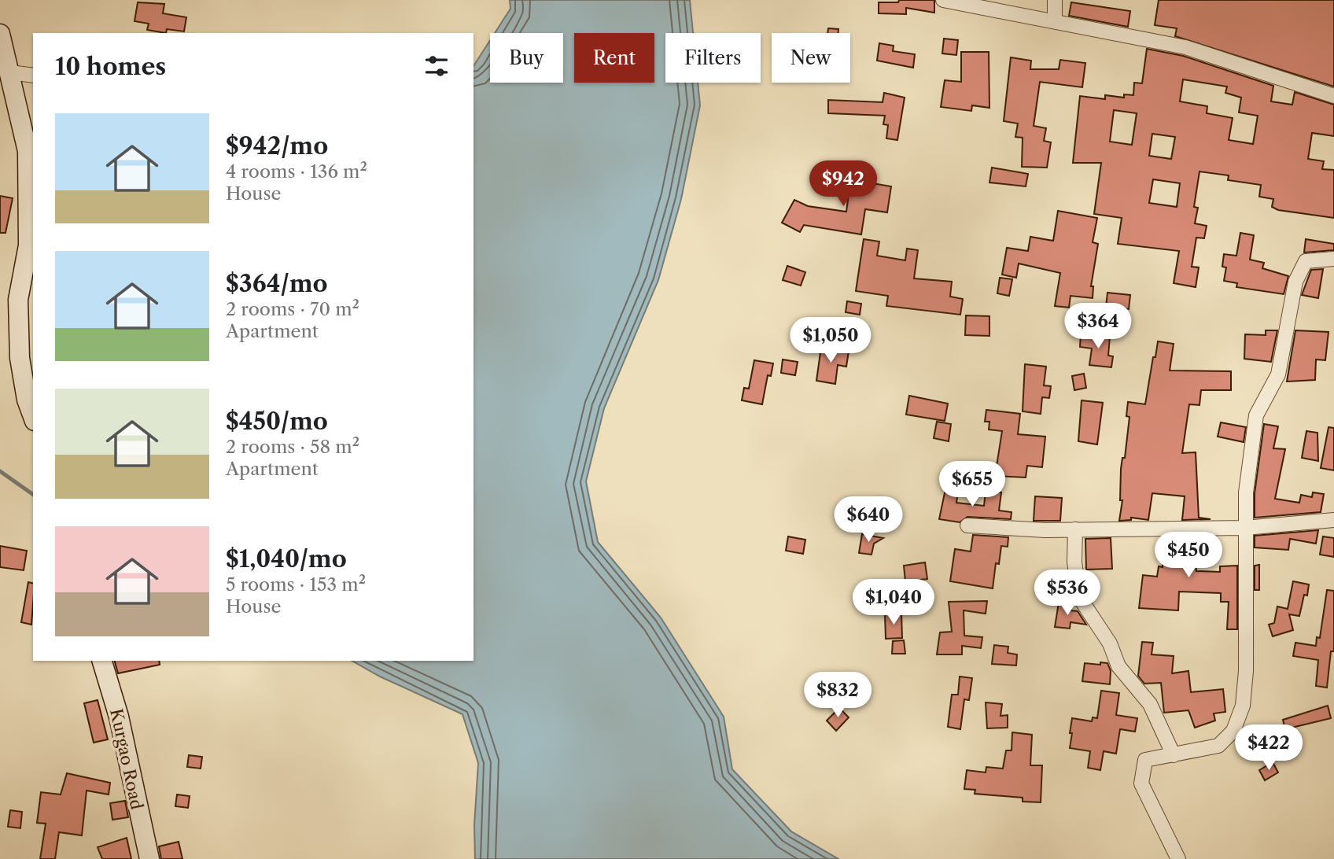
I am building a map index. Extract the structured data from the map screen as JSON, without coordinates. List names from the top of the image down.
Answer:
{
  "streets": {
    "street": ["Kurgao Road"]
  },
  "page": {
    "chip": [
      "Buy",
      "Rent",
      "Filters",
      "New"
    ],
    "heading": "10 homes",
    "list": [
      {
        "name": "$942/mo",
        "note": "4 rooms · 136 m² · House"
      },
      {
        "name": "$364/mo",
        "note": "2 rooms · 70 m² · Apartment"
      },
      {
        "name": "$450/mo",
        "note": "2 rooms · 58 m² · Apartment"
      },
      {
        "name": "$1,040/mo",
        "note": "5 rooms · 153 m² · House"
      }
    ],
    "price": [
      "$942",
      "$364",
      "$1,050",
      "$655",
      "$640",
      "$450",
      "$536",
      "$1,040",
      "$832",
      "$422"
    ]
  }
}
